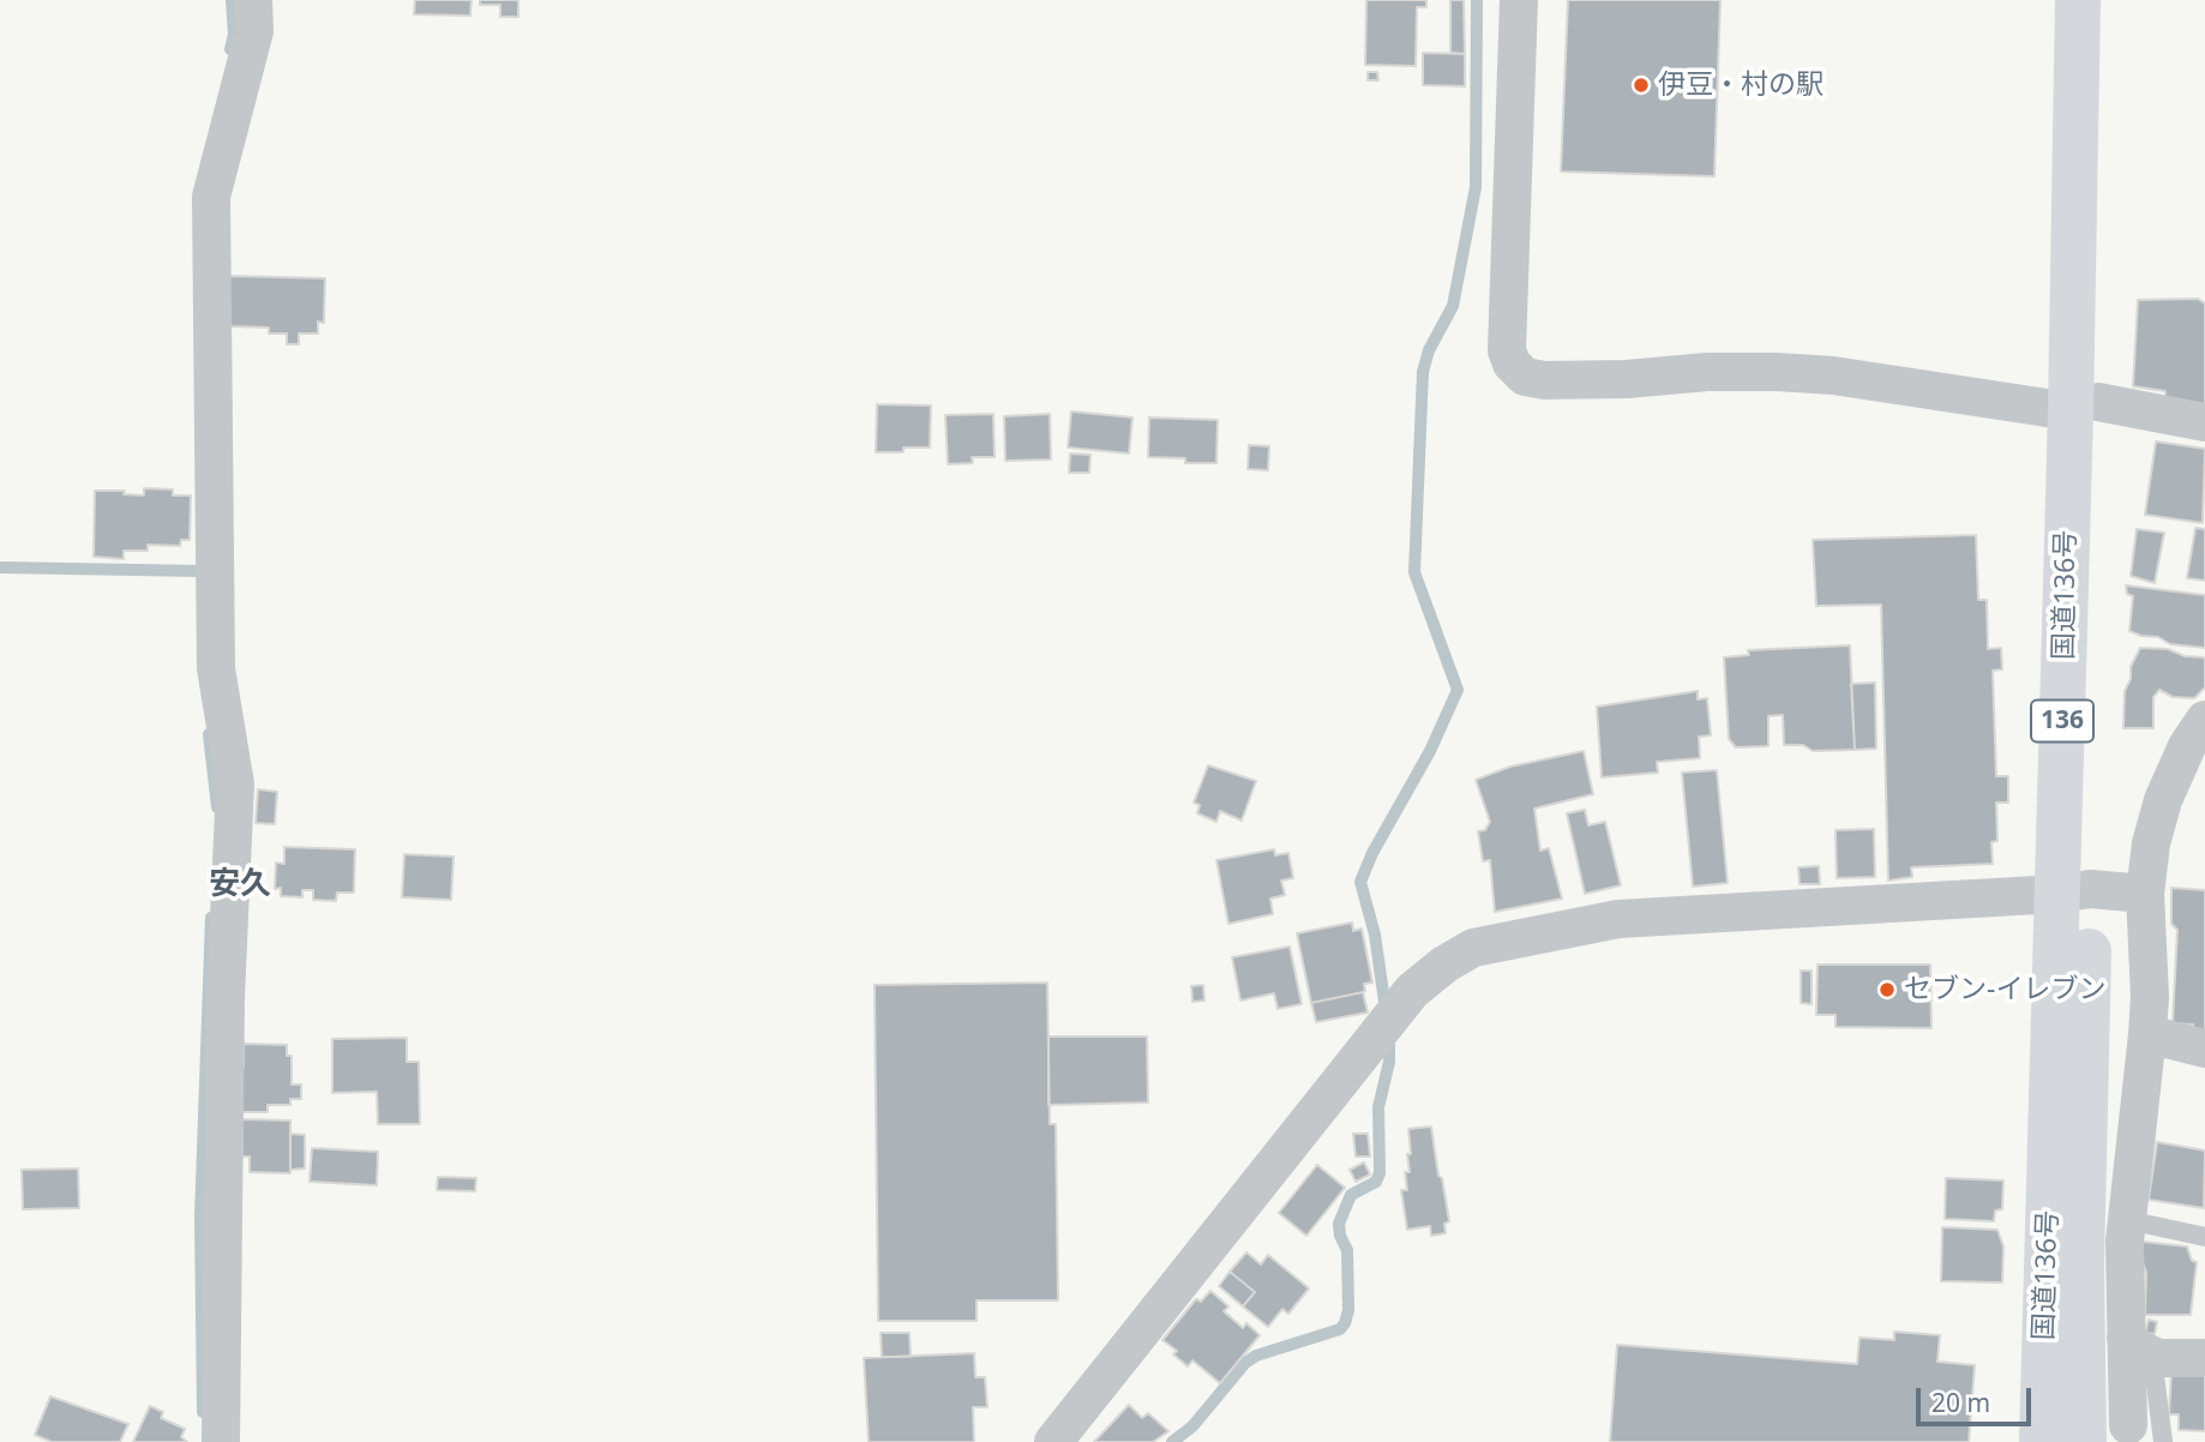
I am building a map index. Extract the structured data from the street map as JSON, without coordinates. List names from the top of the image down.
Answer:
{
  "streets": {
    "highway": ["国道136号", "136"]
  },
  "districts": ["安久"],
  "places": ["伊豆・村の駅", "セブン-イレブン"],
  "scale_bar": "20 m"
}
